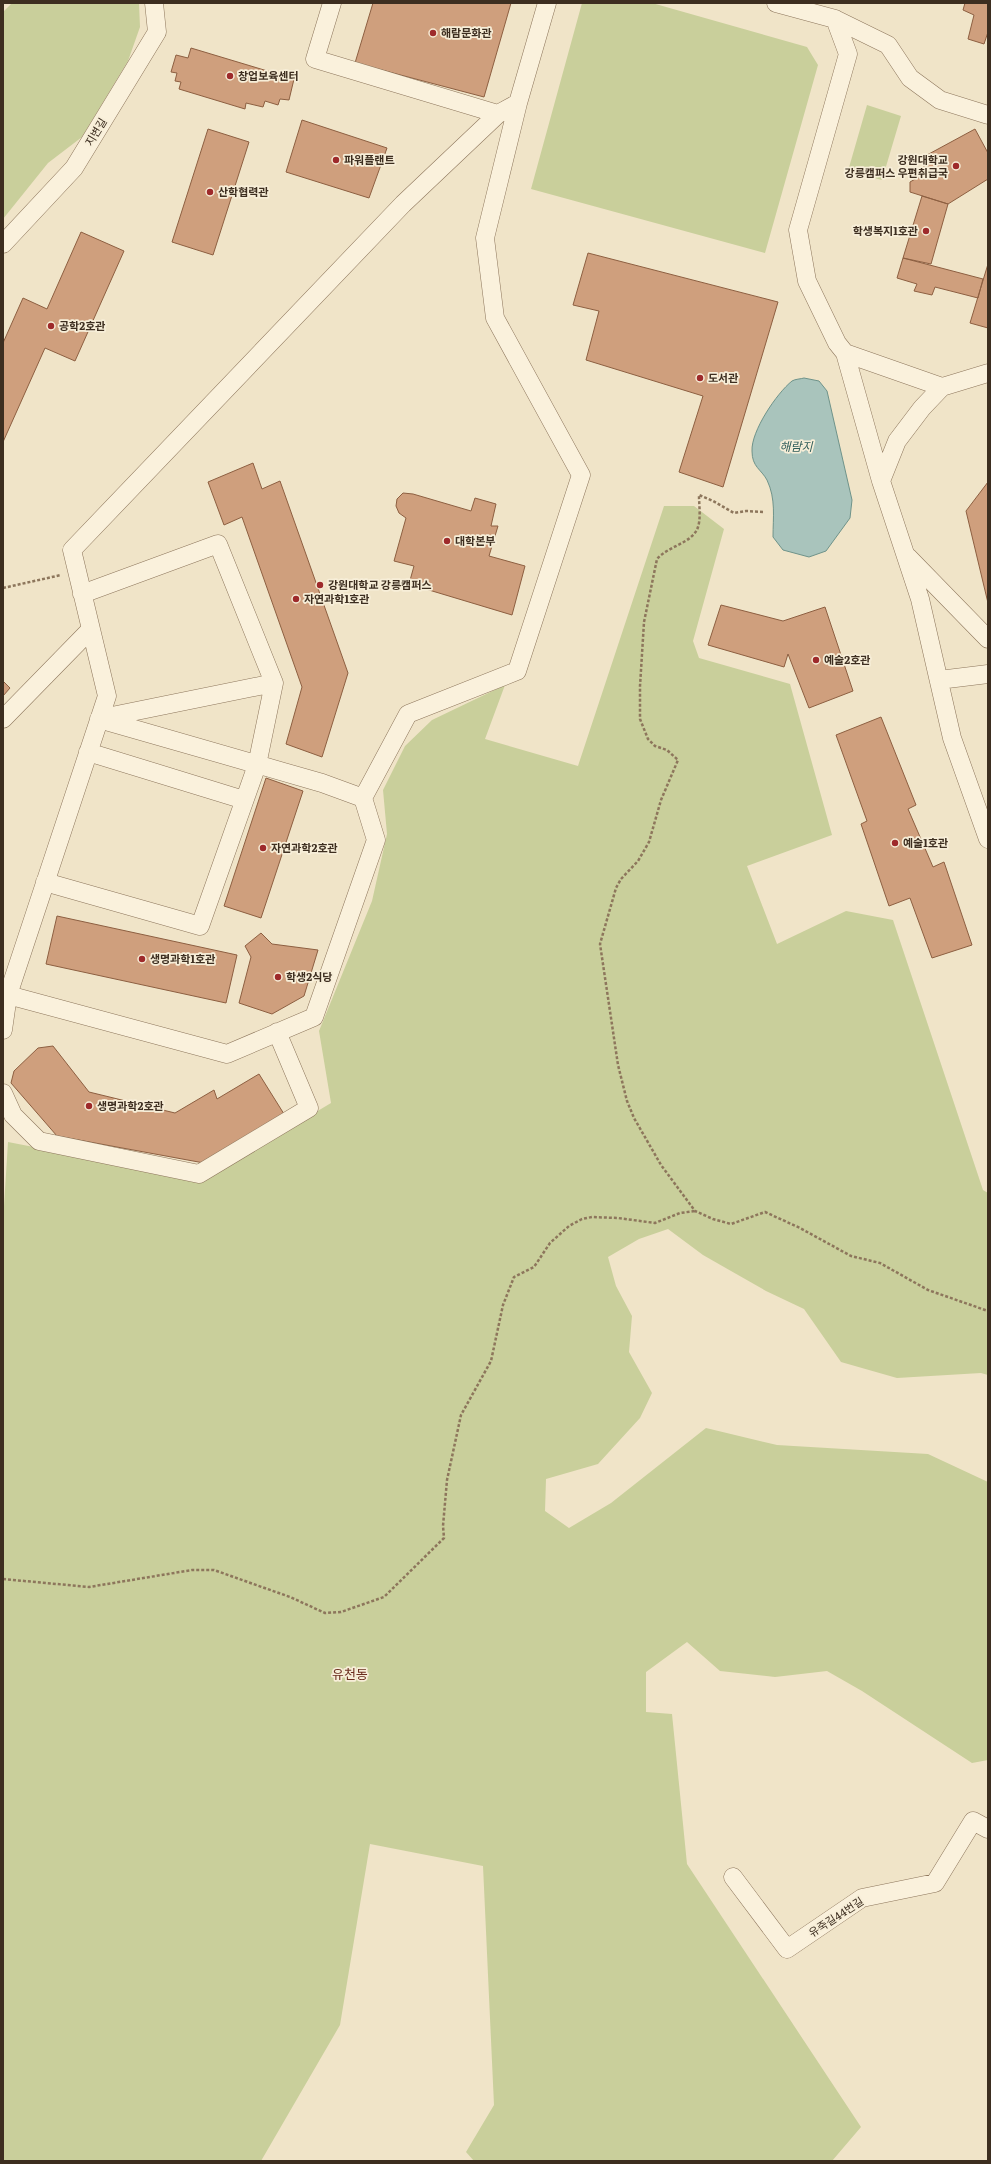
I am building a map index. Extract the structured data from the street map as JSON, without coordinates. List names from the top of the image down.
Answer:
{
  "streets": {
    "street": ["지변길", "유죽길44번길"]
  },
  "districts": ["유천동"],
  "water": ["해람지"],
  "places": [
    "해람문화관",
    "창업보육센터",
    "파워플랜트",
    "강원대학교 강릉캠퍼스 우편취급국",
    "산학협력관",
    "학생복지1호관",
    "공학2호관",
    "도서관",
    "대학본부",
    "강원대학교 강릉캠퍼스",
    "자연과학1호관",
    "예술2호관",
    "예술1호관",
    "자연과학2호관",
    "생명과학1호관",
    "학생2식당",
    "생명과학2호관"
  ]
}
